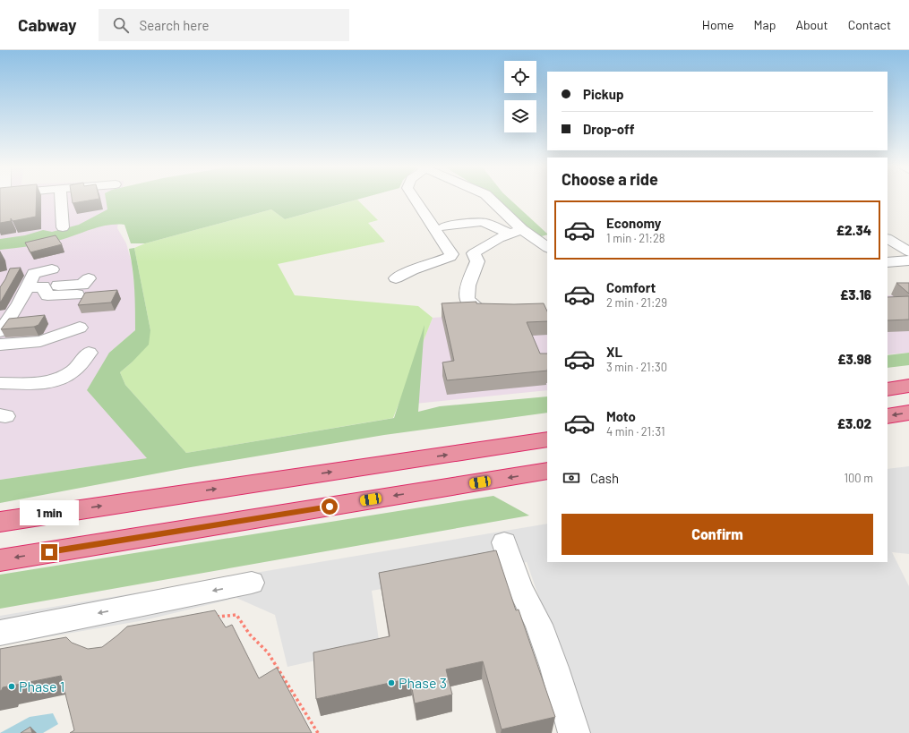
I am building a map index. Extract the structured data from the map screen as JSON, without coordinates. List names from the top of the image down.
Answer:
{
  "places": ["Phase 3", "Phase 1"],
  "page": {
    "header": "Cabway",
    "search": "Search here",
    "nav": [
      "Home",
      "Map",
      "About",
      "Contact"
    ],
    "banner": ["Pickup", "Drop-off"],
    "heading": "Choose a ride",
    "list": [
      {
        "name": "Economy",
        "note": "1 min · 21:28",
        "value": "£2.34"
      },
      {
        "name": "Comfort",
        "note": "2 min · 21:29",
        "value": "£3.16"
      },
      {
        "name": "XL",
        "note": "3 min · 21:30",
        "value": "£3.98"
      },
      {
        "name": "Moto",
        "note": "4 min · 21:31",
        "value": "£3.02"
      }
    ],
    "pay": ["Cash", "100 m"],
    "bubble": "1 min",
    "buttons": "Confirm"
  }
}
